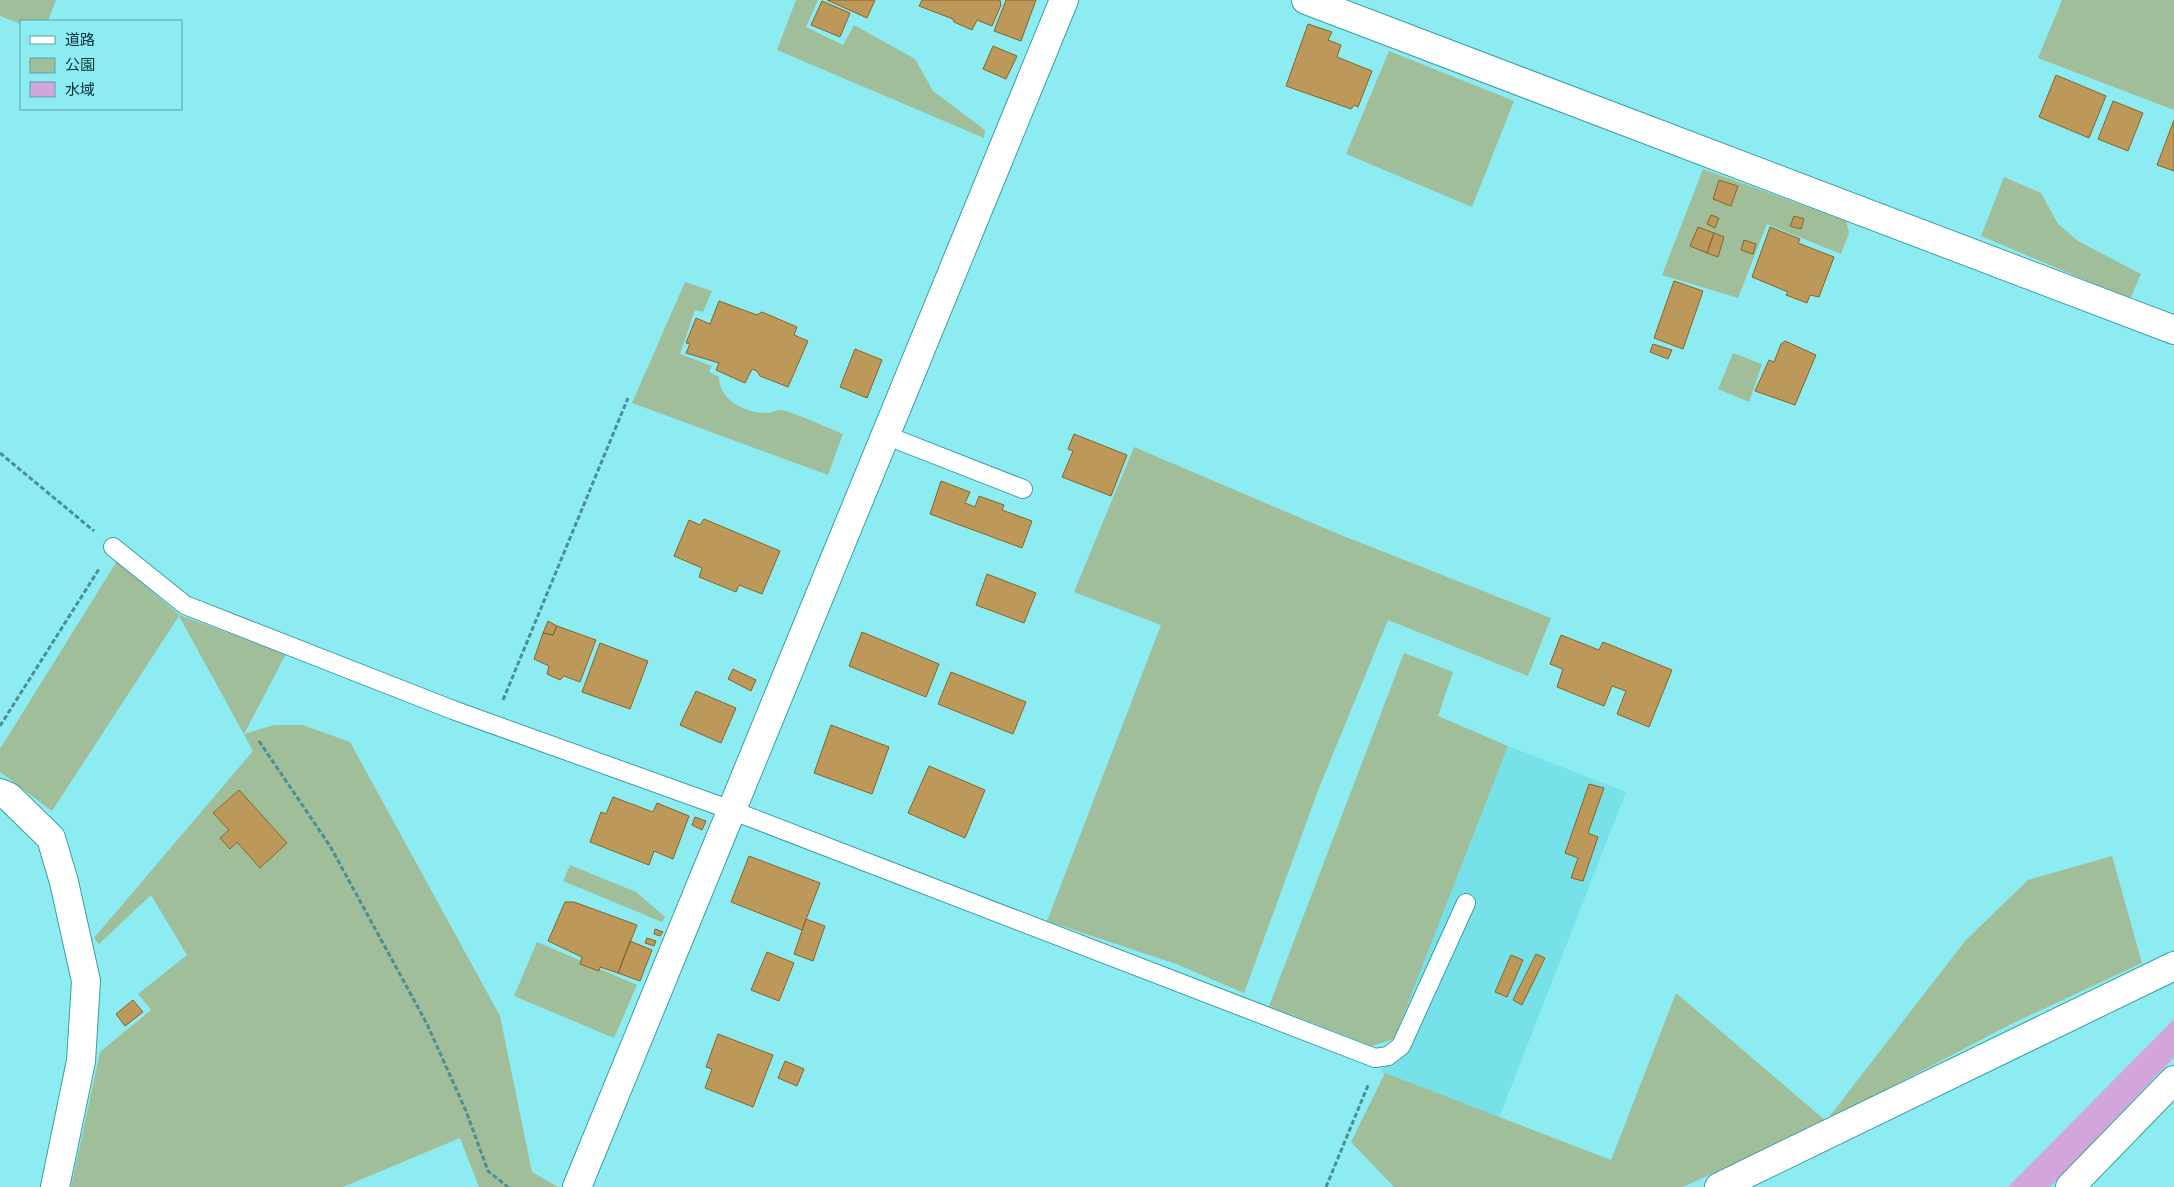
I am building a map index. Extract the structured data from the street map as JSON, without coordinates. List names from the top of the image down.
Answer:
{
  "legend": ["道路", "公園", "水域"]
}
